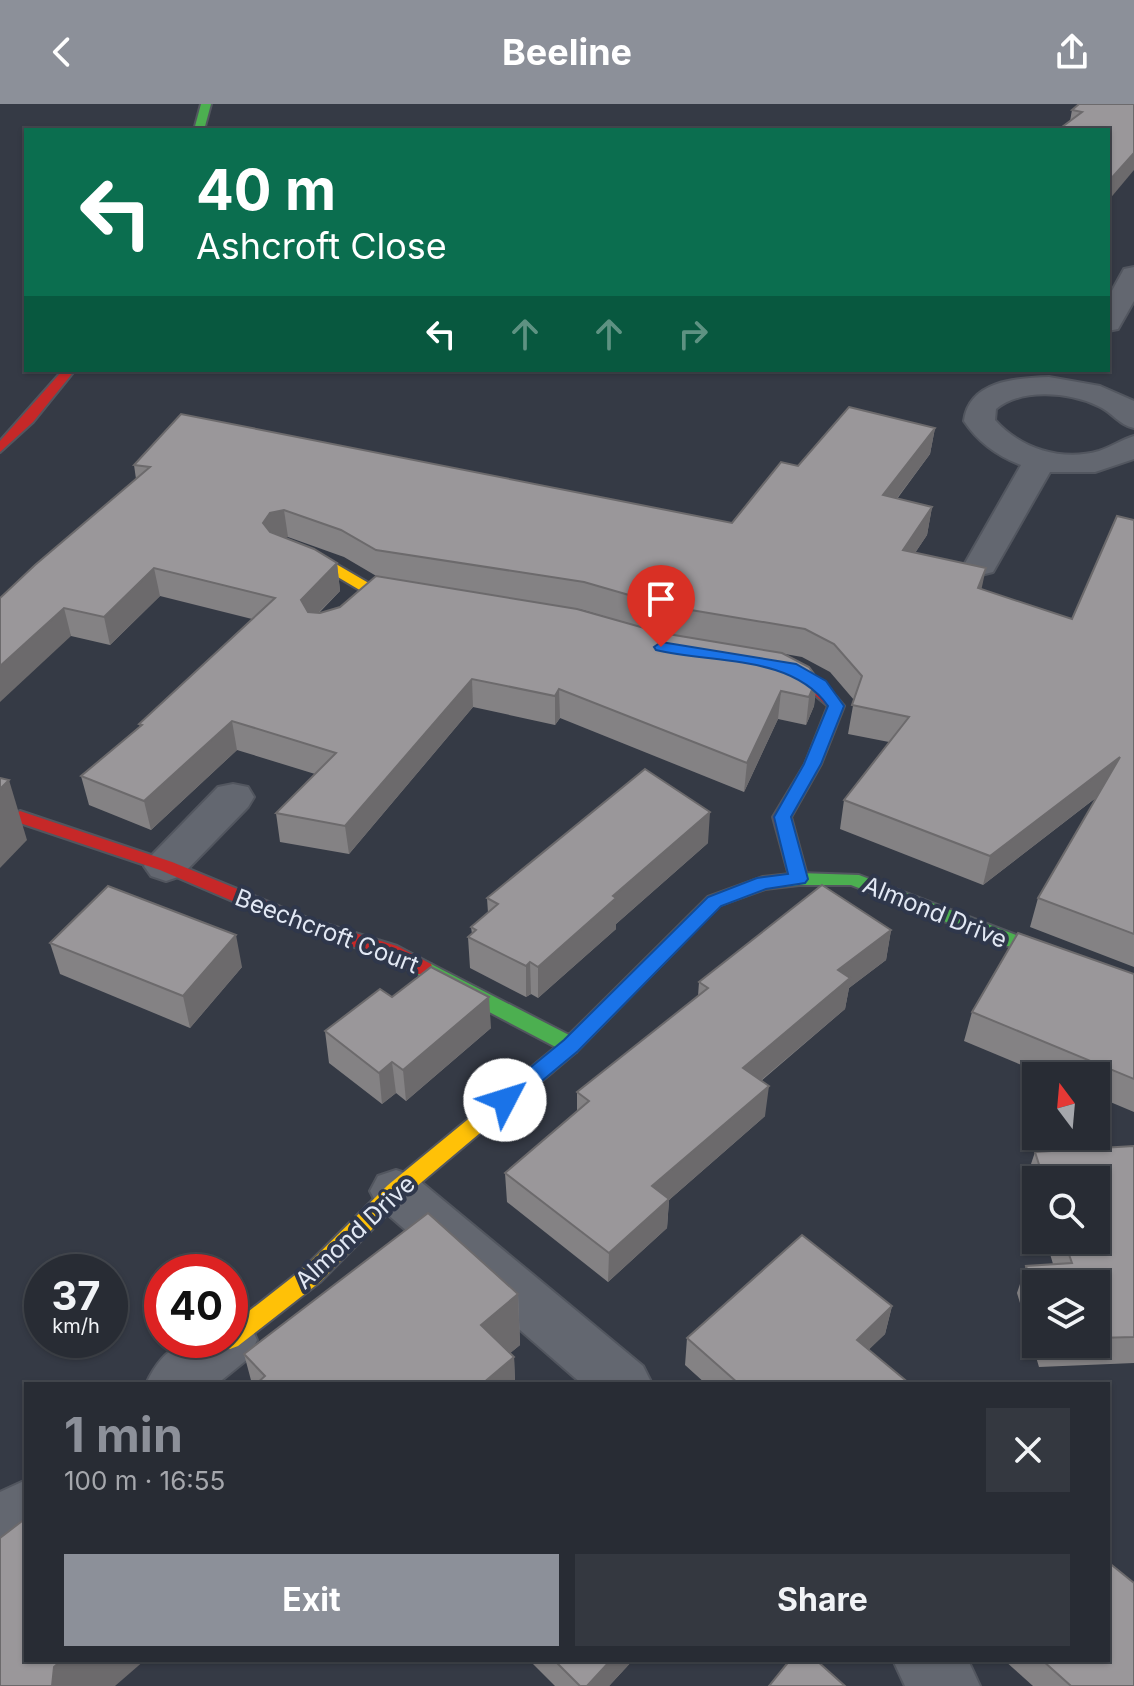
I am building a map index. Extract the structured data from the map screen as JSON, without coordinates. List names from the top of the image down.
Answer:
{
  "streets": {
    "street": ["Almond Drive", "Beechcroft Court"]
  },
  "crossings": [
    ["Almond Drive", "Beechcroft Court"]
  ],
  "north": "top",
  "page": {
    "header": "Beeline",
    "turn": ["40 m", "Ashcroft Close"],
    "speed": "37 km/h",
    "limit": "40",
    "heading": ["1 min", "100 m · 16:55"],
    "buttons": ["Exit", "Share"]
  }
}
